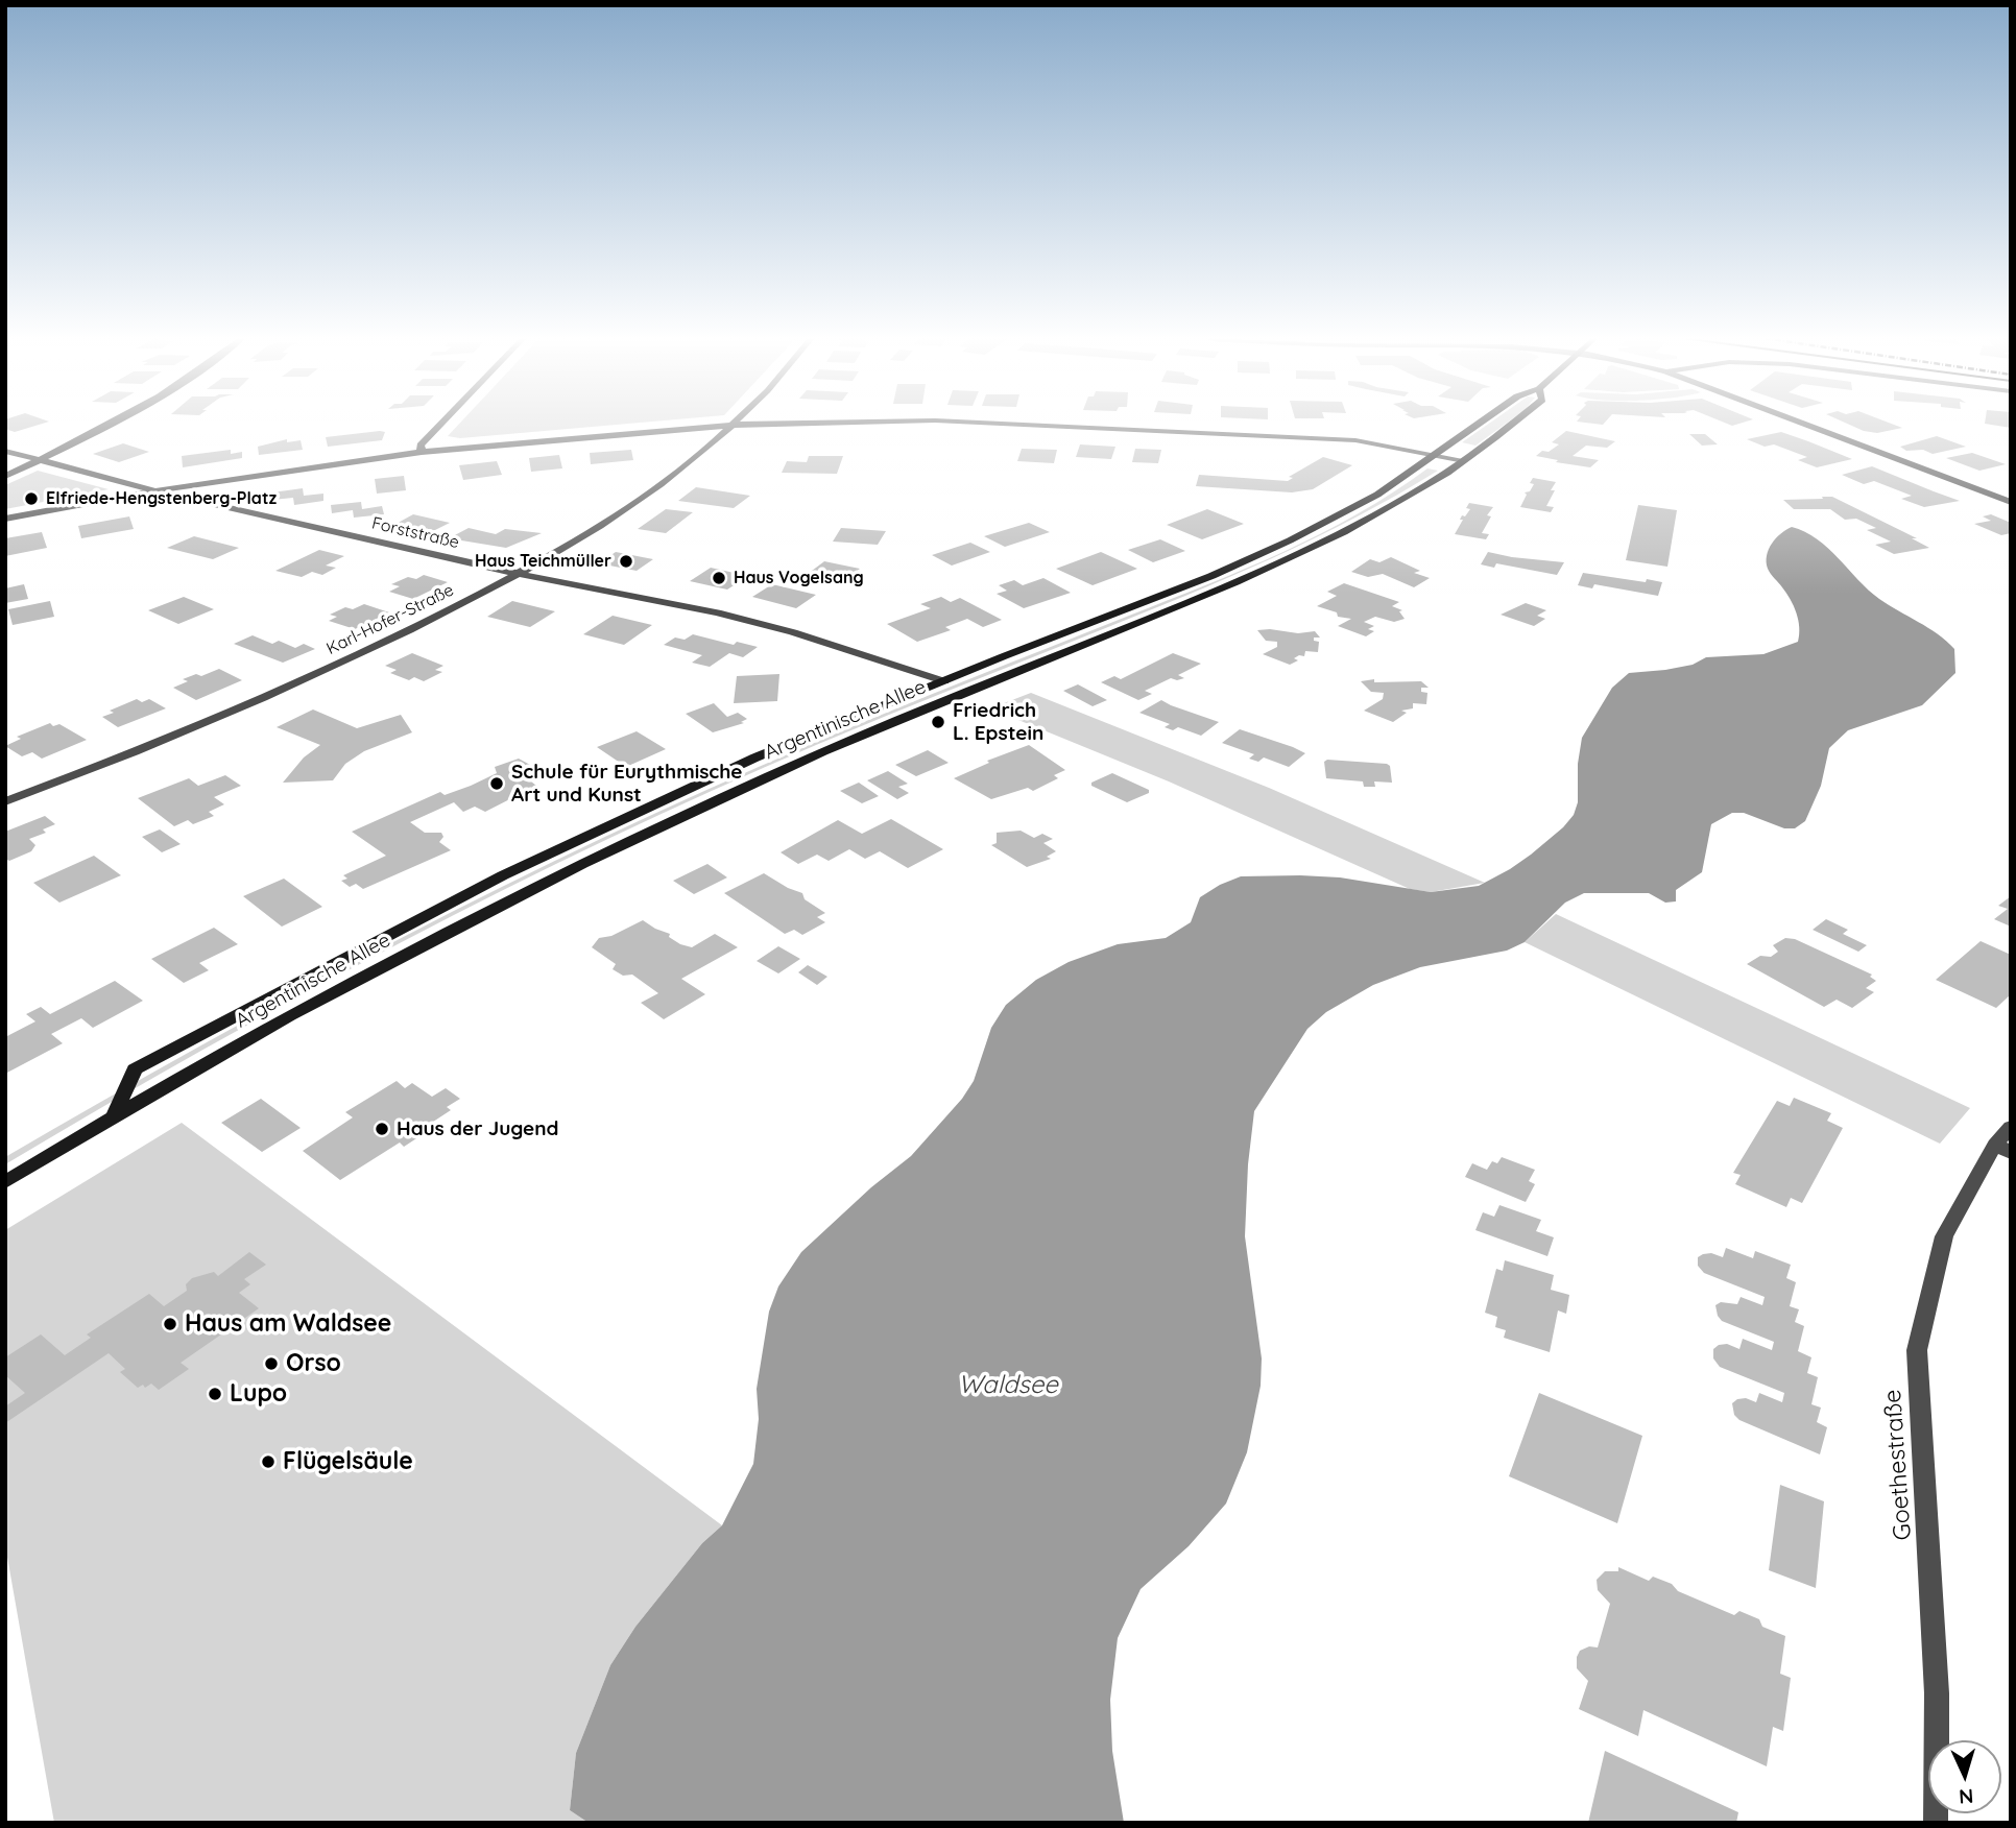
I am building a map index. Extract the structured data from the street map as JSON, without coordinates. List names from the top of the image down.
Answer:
{
  "streets": {
    "main road": ["Argentinische Allee"],
    "street": ["Forststraße", "Karl-Hofer-Straße", "Goethestraße"]
  },
  "crossings": [
    ["Forststraße", "Karl-Hofer-Straße"],
    ["Forststraße", "Argentinische Allee"]
  ],
  "water": ["Waldsee"],
  "places": [
    "Elfriede-Hengstenberg-Platz",
    "Haus Teichmüller",
    "Haus Vogelsang",
    "Friedrich L. Epstein",
    "Schule für Eurythmische Art und Kunst",
    "Haus der Jugend",
    "Haus am Waldsee",
    "Orso",
    "Lupo",
    "Flügelsäule"
  ],
  "north": "bottom"
}
